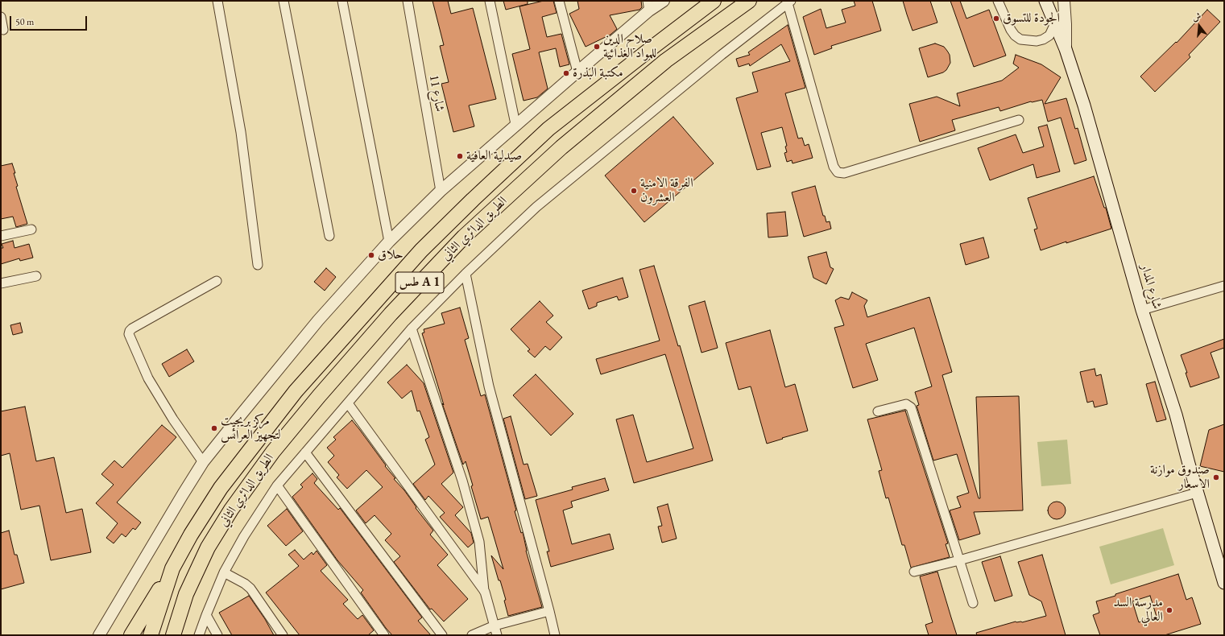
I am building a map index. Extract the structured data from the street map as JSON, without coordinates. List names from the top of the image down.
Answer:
{
  "streets": {
    "highway": ["الطريق الدائري الثاني", "طس A 1"],
    "main road": ["شارع المدار"],
    "street": ["شارع 11"]
  },
  "places": [
    "الجودة للتسوق",
    "صلاح الدين للمواد الغذائية",
    "مكتبة البذرة",
    "صيدلية العافية",
    "الفرقة الامنية العشرون",
    "حلاق",
    "مركز بريجيت لتجهيز العرائس",
    "صندوق موازنة الاسعار",
    "مدرسة السد العالي"
  ],
  "scale_bar": "50 m",
  "north": "top"
}
